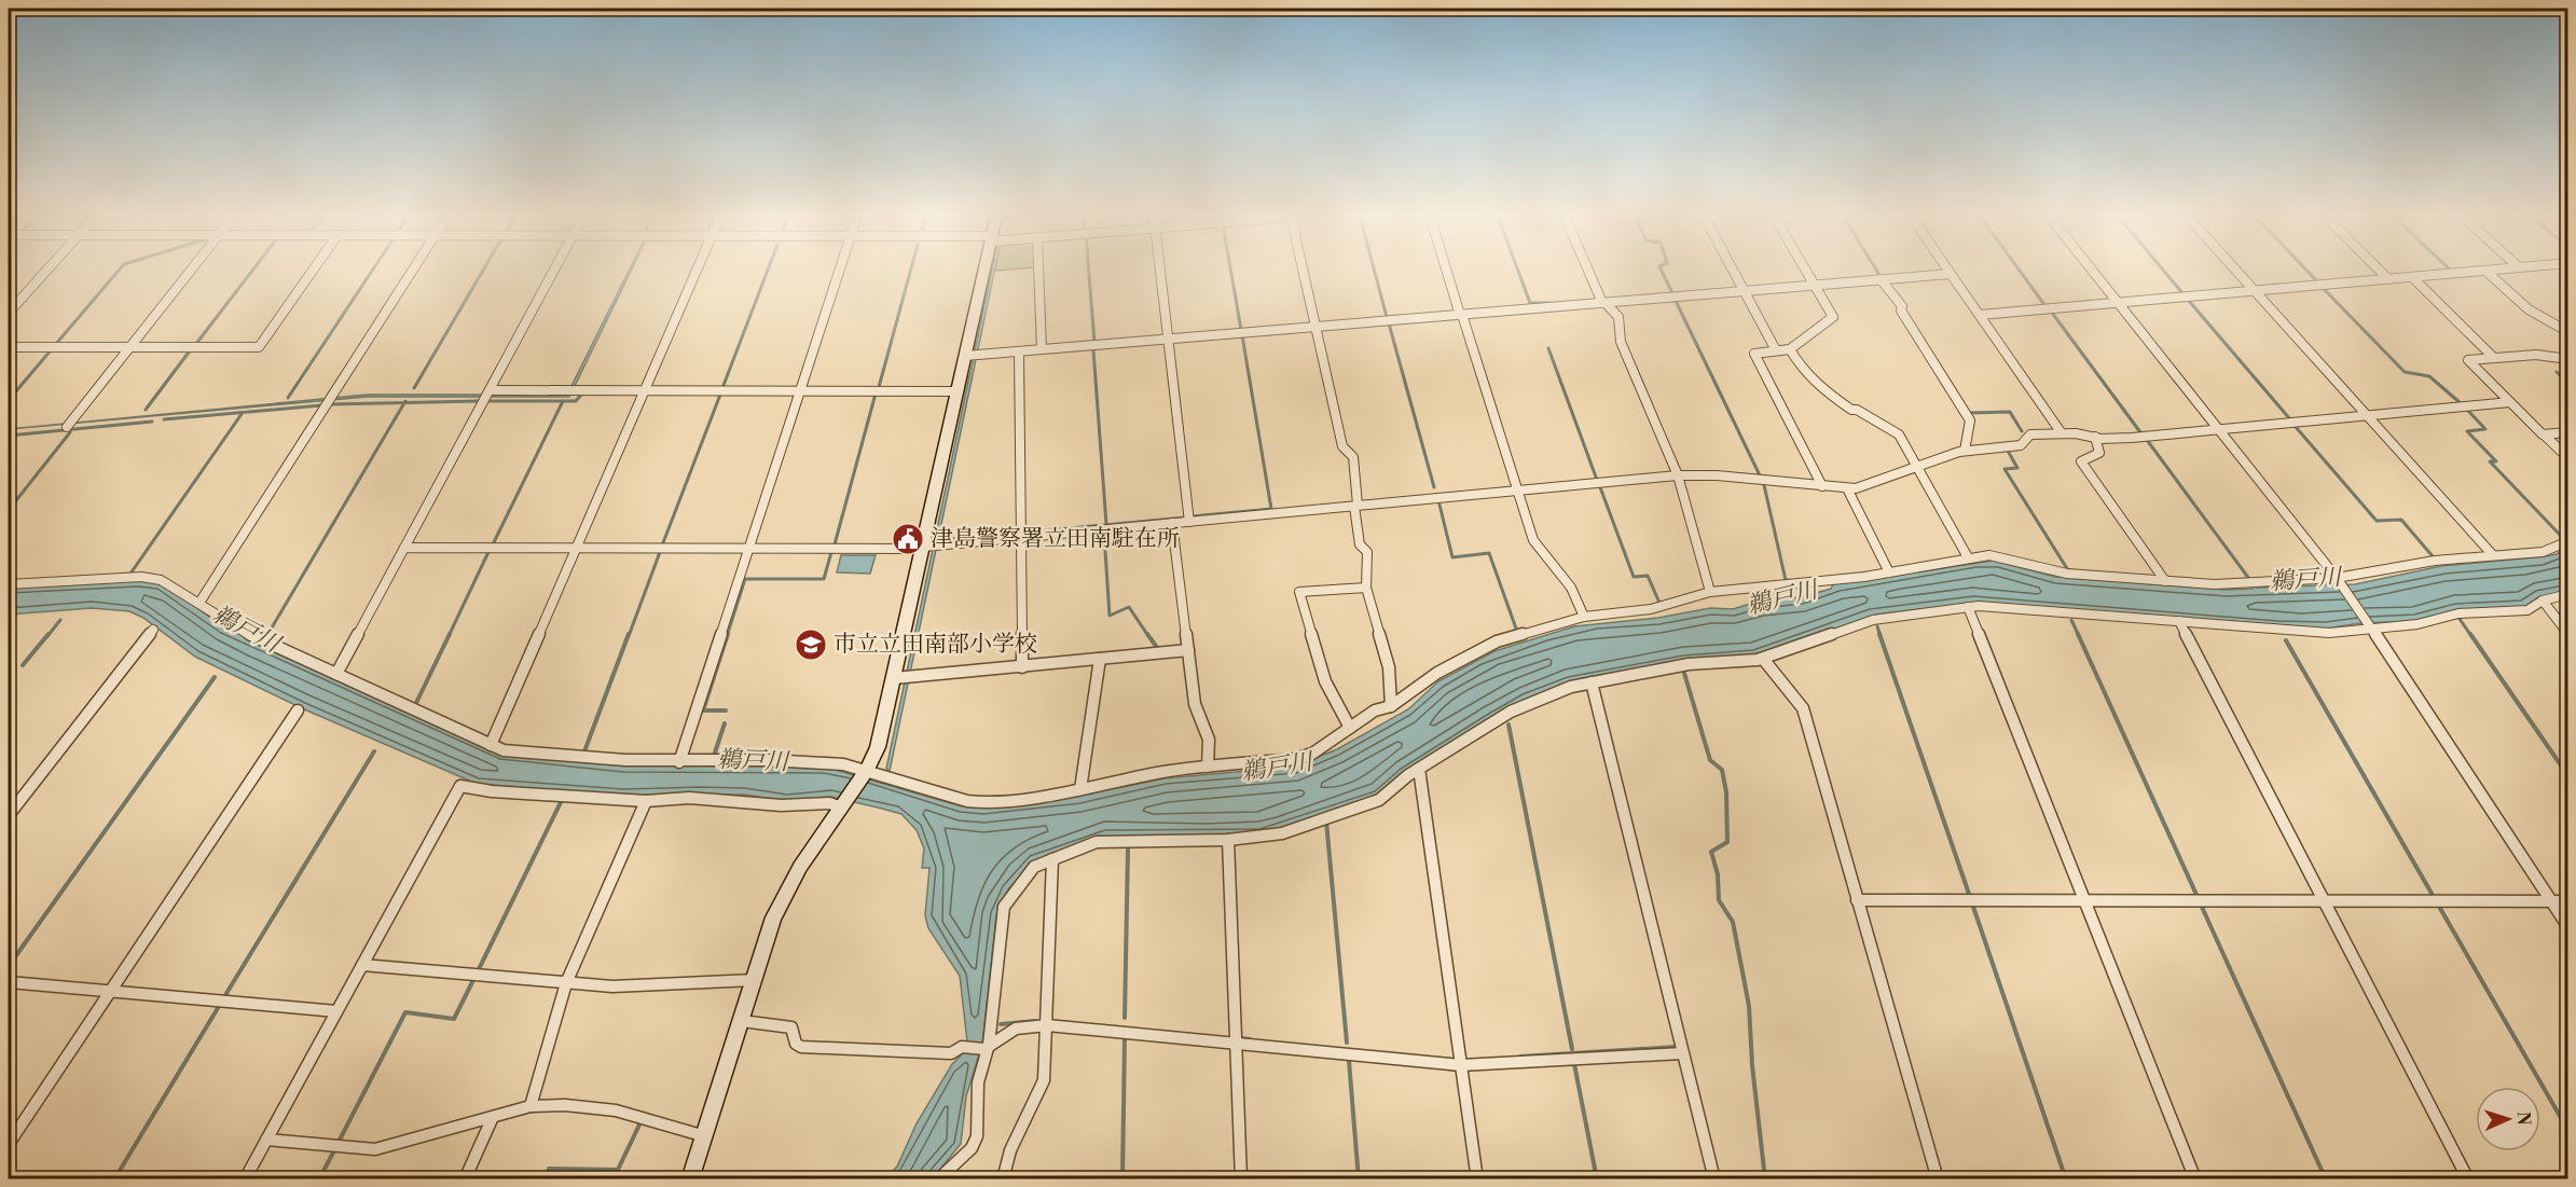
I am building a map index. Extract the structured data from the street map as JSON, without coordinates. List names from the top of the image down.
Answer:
{
  "water": ["鵜戸川"],
  "places": {
    "public building": ["津島警察署立田南駐在所"],
    "school or university": ["市立立田南部小学校"]
  },
  "north": "right"
}
